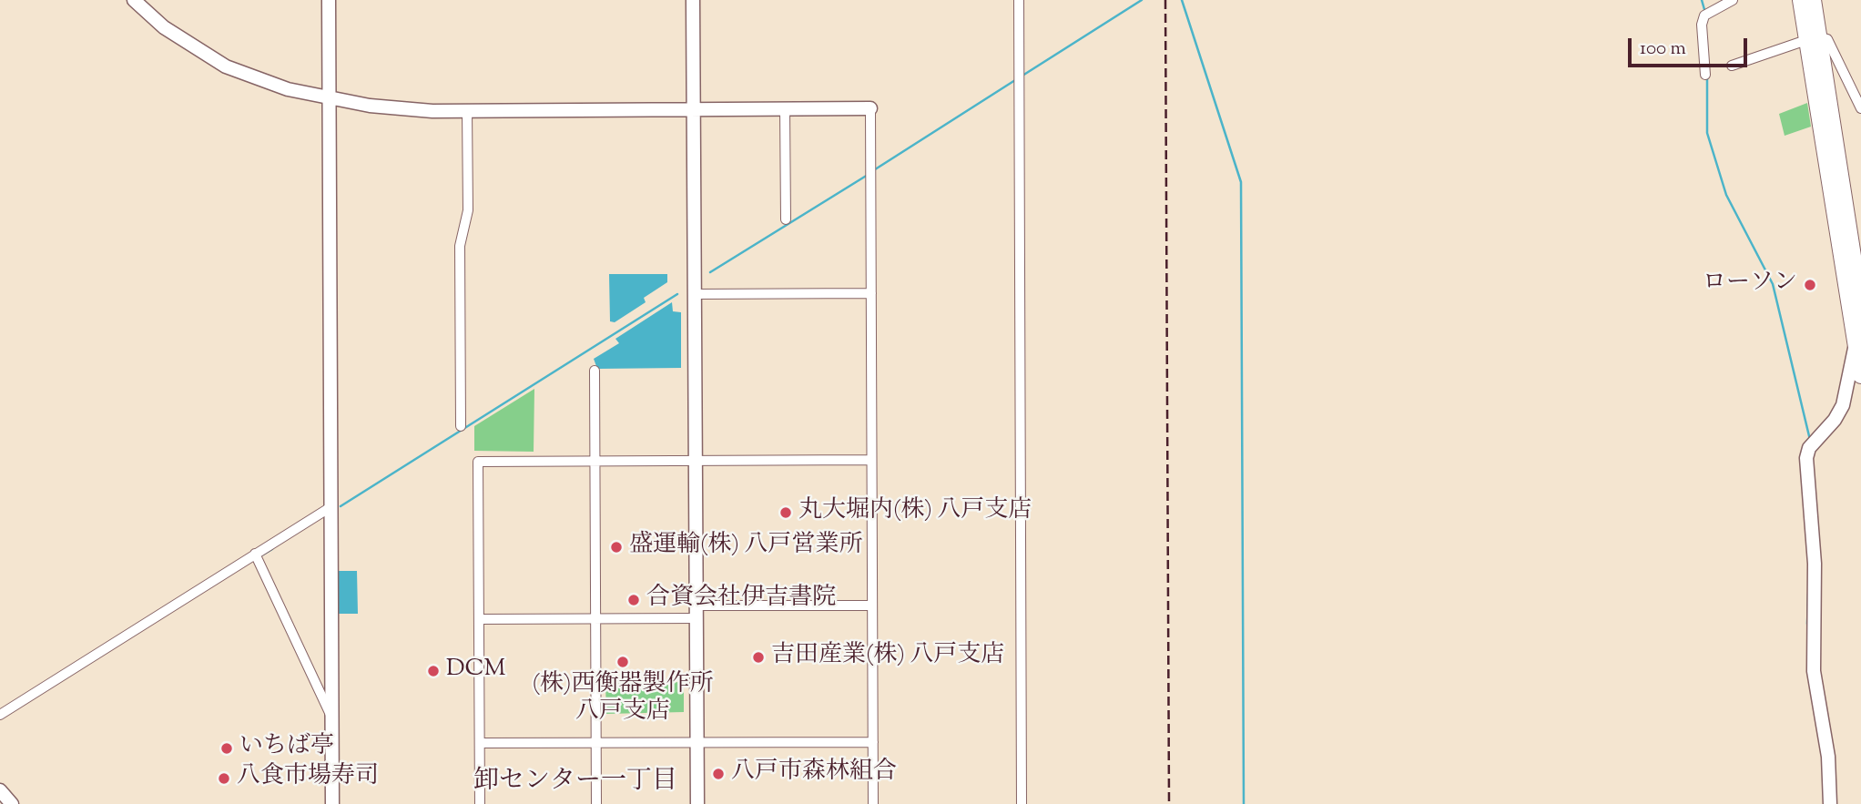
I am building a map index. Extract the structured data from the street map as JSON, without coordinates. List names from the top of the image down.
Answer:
{
  "districts": ["卸センター一丁目"],
  "places": [
    "ローソン",
    "丸大堀内(株) 八戸支店",
    "盛運輸(株) 八戸営業所",
    "合資会社伊吉書院",
    "吉田産業(株) 八戸支店",
    "(株)西衡器製作所 八戸支店",
    "DCM",
    "いちば亭",
    "八戸市森林組合",
    "八食市場寿司"
  ],
  "scale_bar": "100 m"
}
